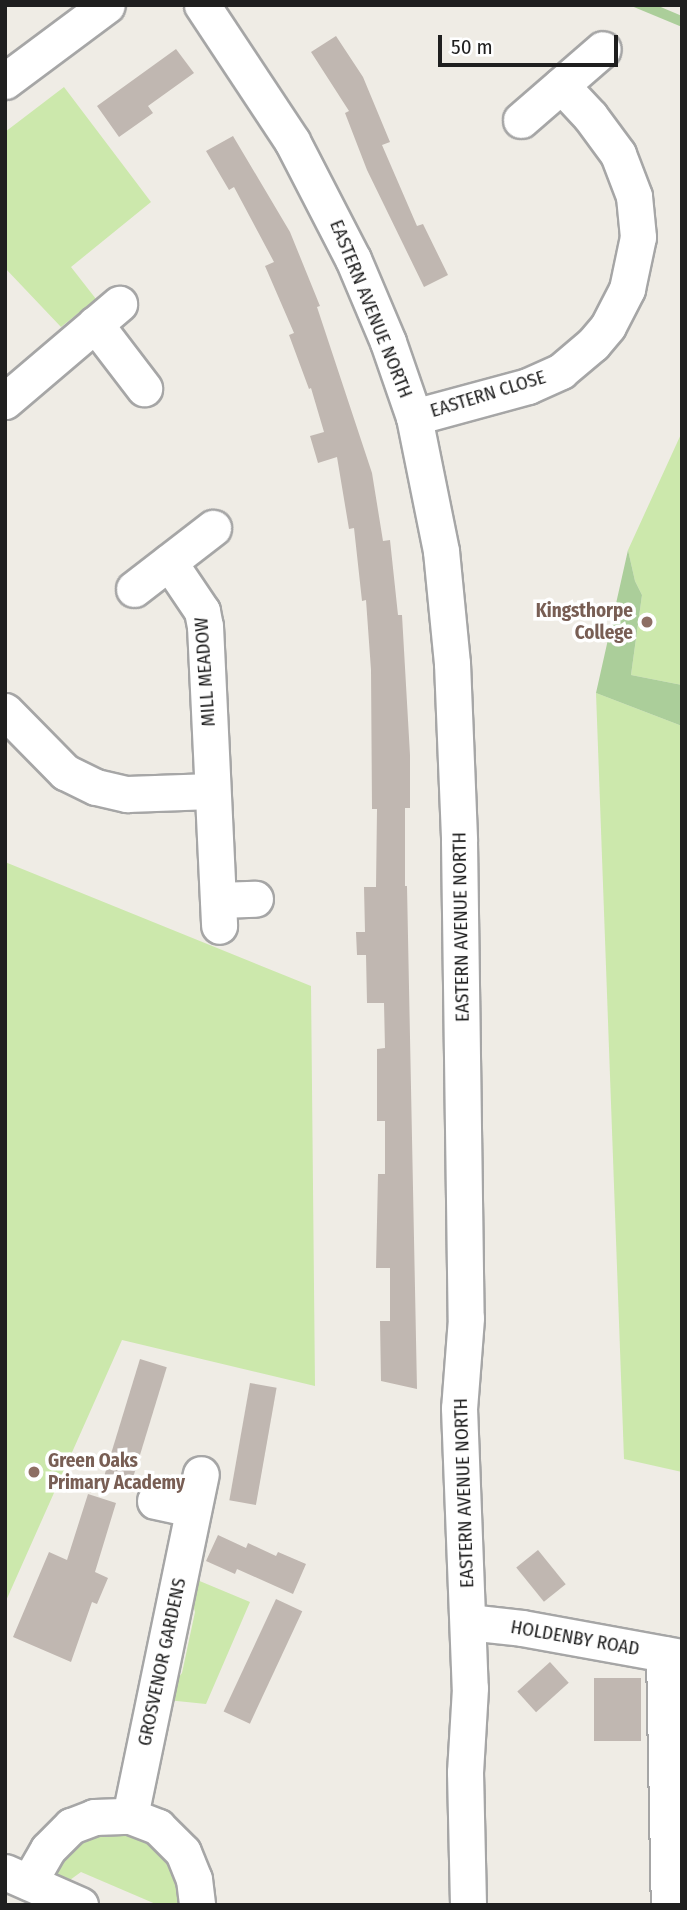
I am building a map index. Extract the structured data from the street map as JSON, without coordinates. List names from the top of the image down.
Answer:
{
  "streets": {
    "street": [
      "EASTERN AVENUE NORTH",
      "EASTERN CLOSE",
      "MILL MEADOW",
      "HOLDENBY ROAD",
      "GROSVENOR GARDENS"
    ]
  },
  "crossings": [
    ["EASTERN AVENUE NORTH", "EASTERN CLOSE"],
    ["EASTERN AVENUE NORTH", "HOLDENBY ROAD"]
  ],
  "places": ["Kingsthorpe College", "Green Oaks Primary Academy"],
  "scale_bar": "50 m"
}
